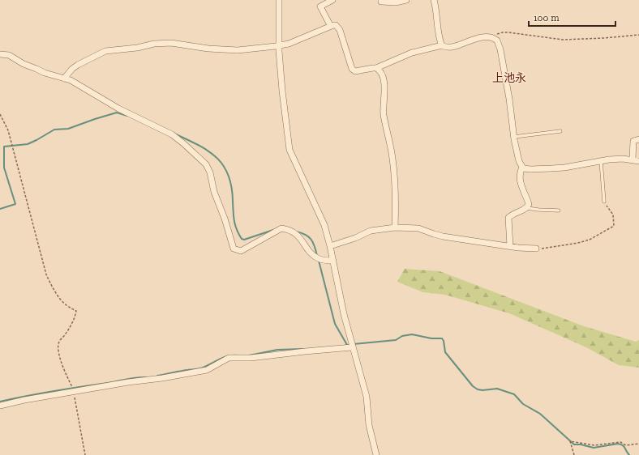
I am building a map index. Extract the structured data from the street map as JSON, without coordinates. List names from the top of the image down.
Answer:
{
  "districts": ["上池永"],
  "scale_bar": "100 m"
}
